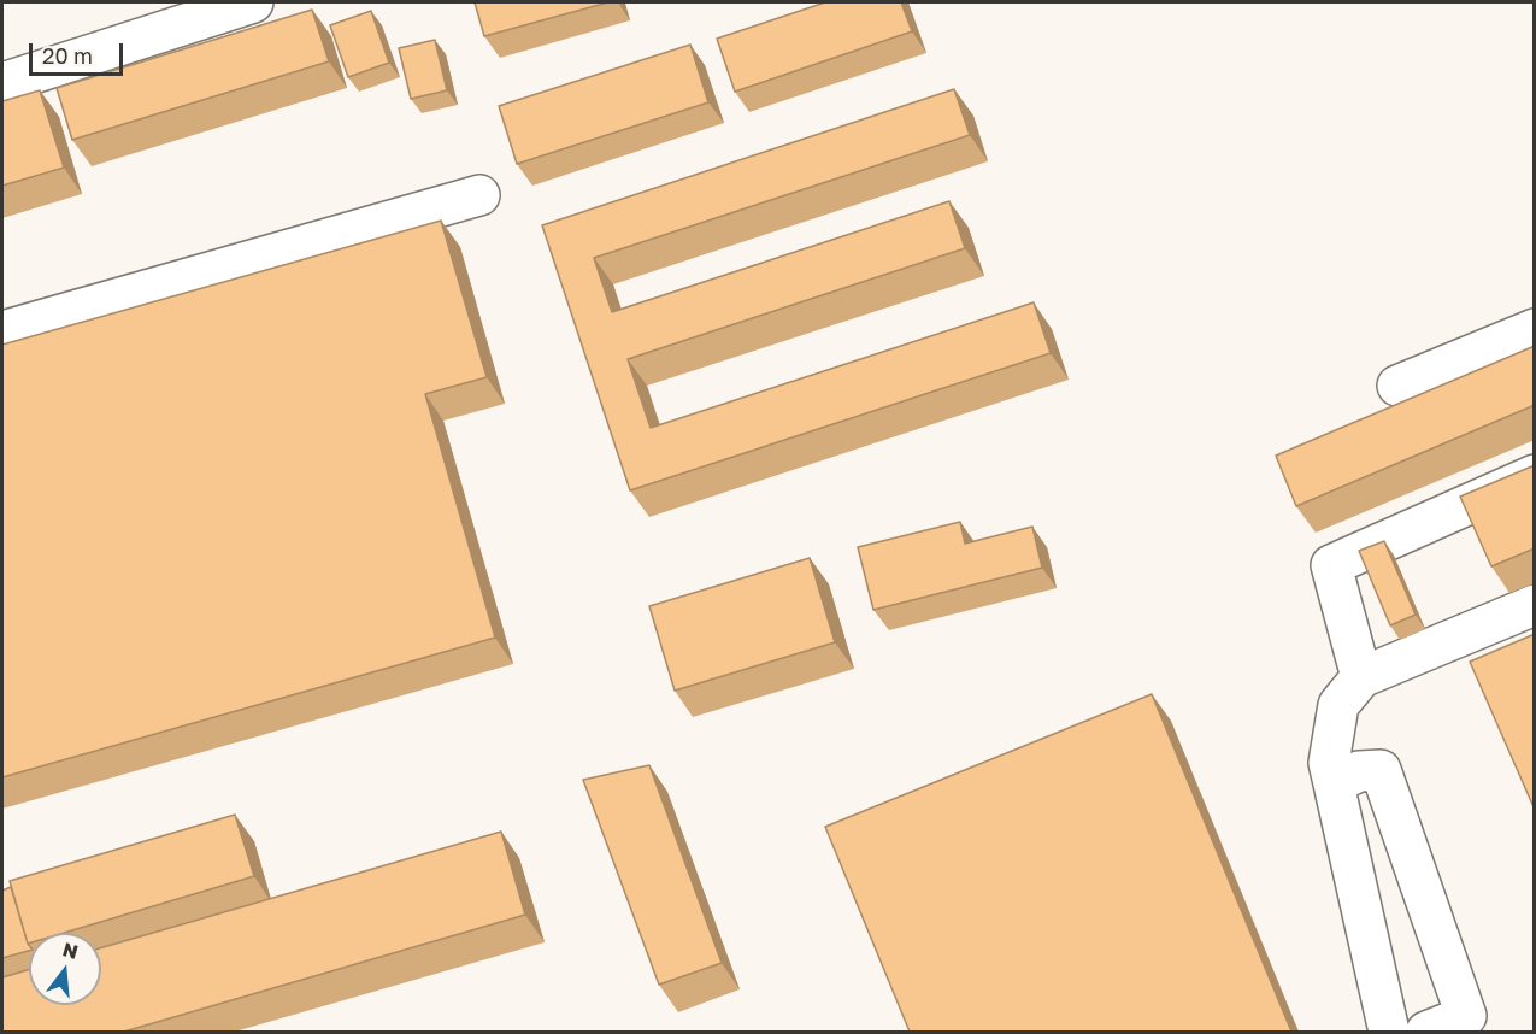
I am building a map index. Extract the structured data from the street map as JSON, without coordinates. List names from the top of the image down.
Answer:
{
  "scale_bar": "20 m",
  "north": "top"
}
